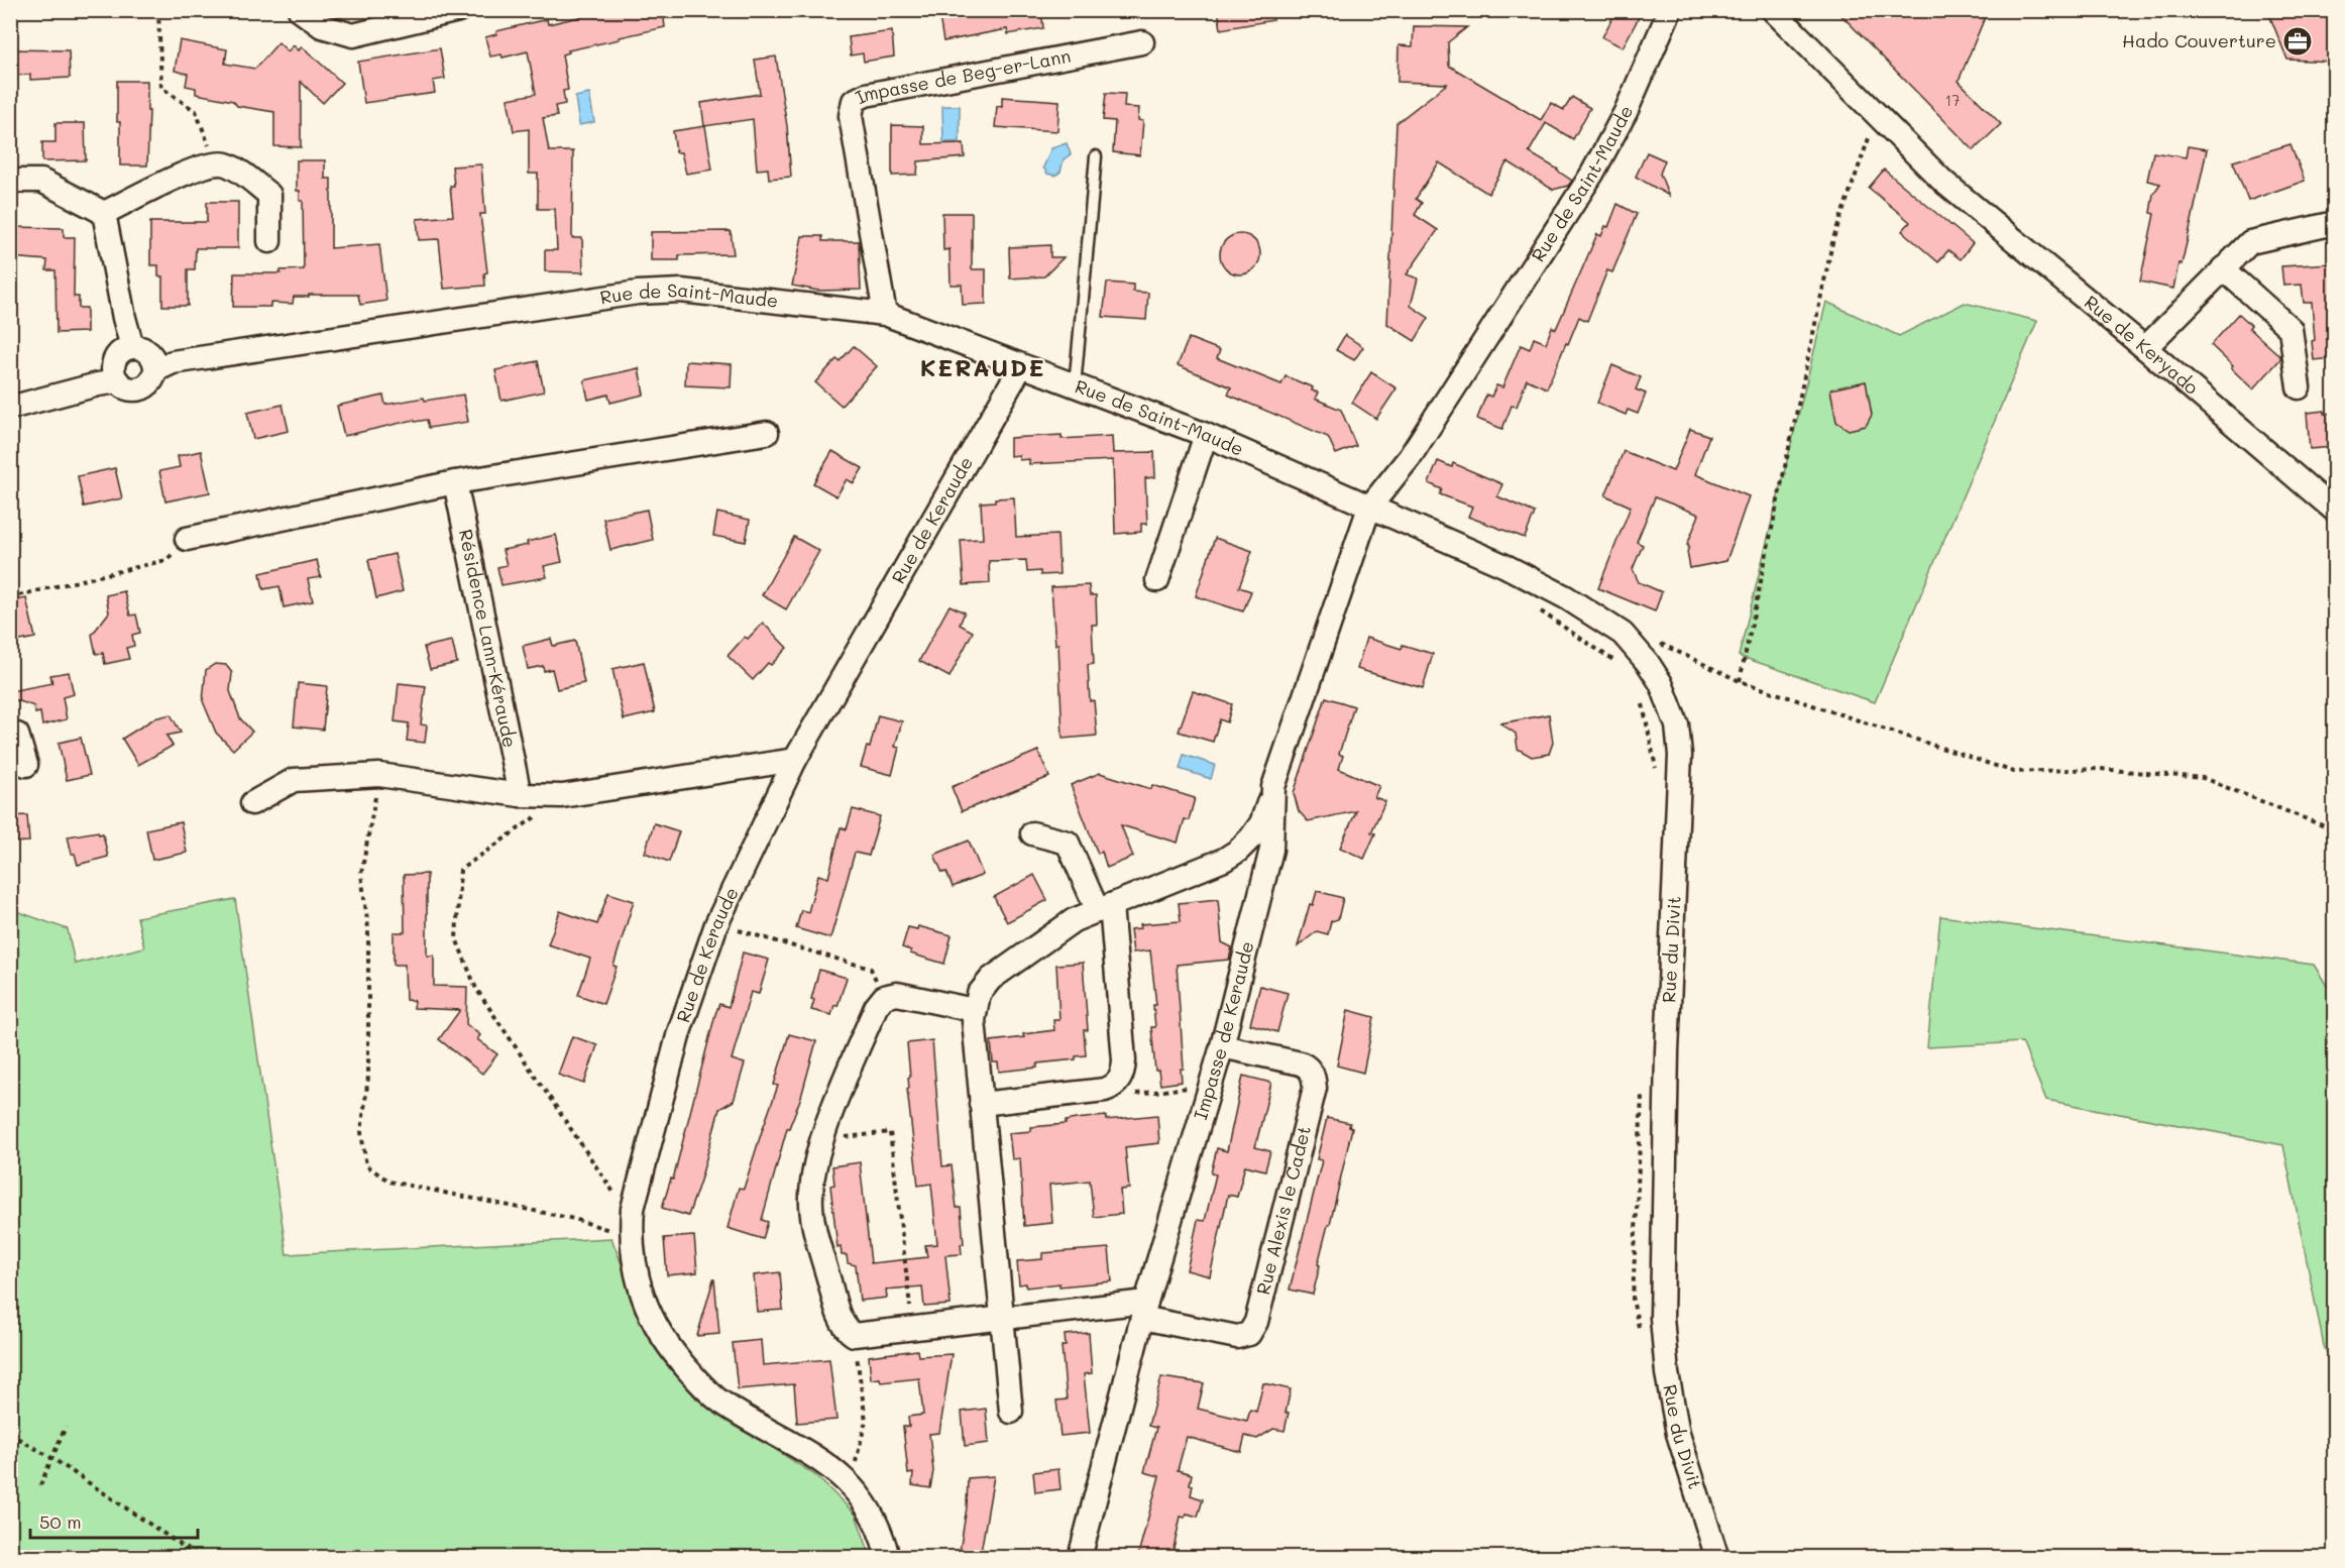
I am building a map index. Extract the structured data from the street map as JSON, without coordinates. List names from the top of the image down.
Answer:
{
  "streets": {
    "street": [
      "Impasse de Beg-er-Lann",
      "Rue de Saint-Maude",
      "Rue de Keryado",
      "Rue de Keraude",
      "Résidence Lann-Kéraude",
      "Rue du Divit",
      "Impasse de Keraude",
      "Rue Alexis le Cadet"
    ]
  },
  "crossings": [
    ["Impasse de Beg-er-Lann", "Rue de Saint-Maude"],
    ["Rue de Saint-Maude", "Rue de Keraude"],
    ["Rue de Saint-Maude", "Rue du Divit"],
    ["Rue de Saint-Maude", "Impasse de Keraude"],
    ["Rue du Divit", "Impasse de Keraude"],
    ["Impasse de Keraude", "Rue Alexis le Cadet"]
  ],
  "districts": ["KERAUDE"],
  "places": {
    "office": ["Hado Couverture"]
  },
  "house_numbers": ["17"],
  "scale_bar": "50 m"
}
